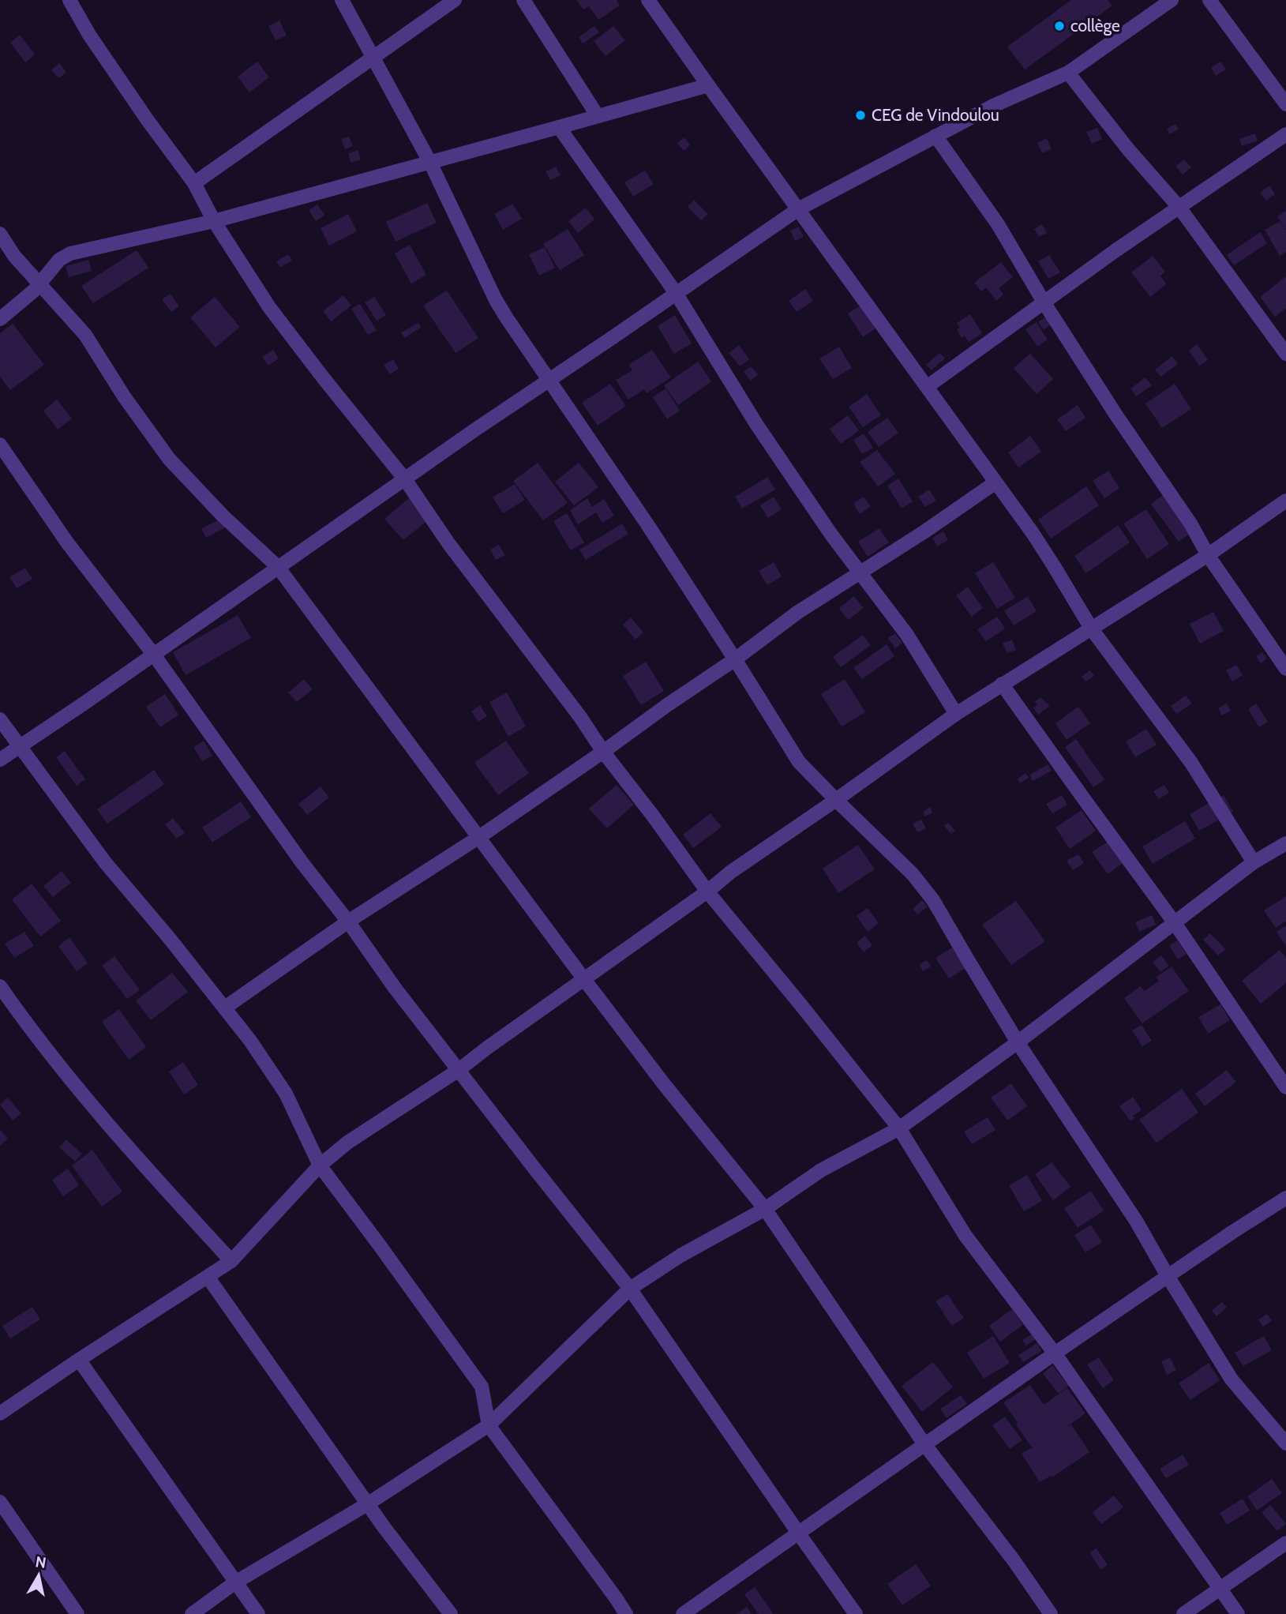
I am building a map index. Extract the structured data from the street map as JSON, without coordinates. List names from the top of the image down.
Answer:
{
  "places": ["collège", "CEG de Vindoulou"],
  "north": "top"
}
